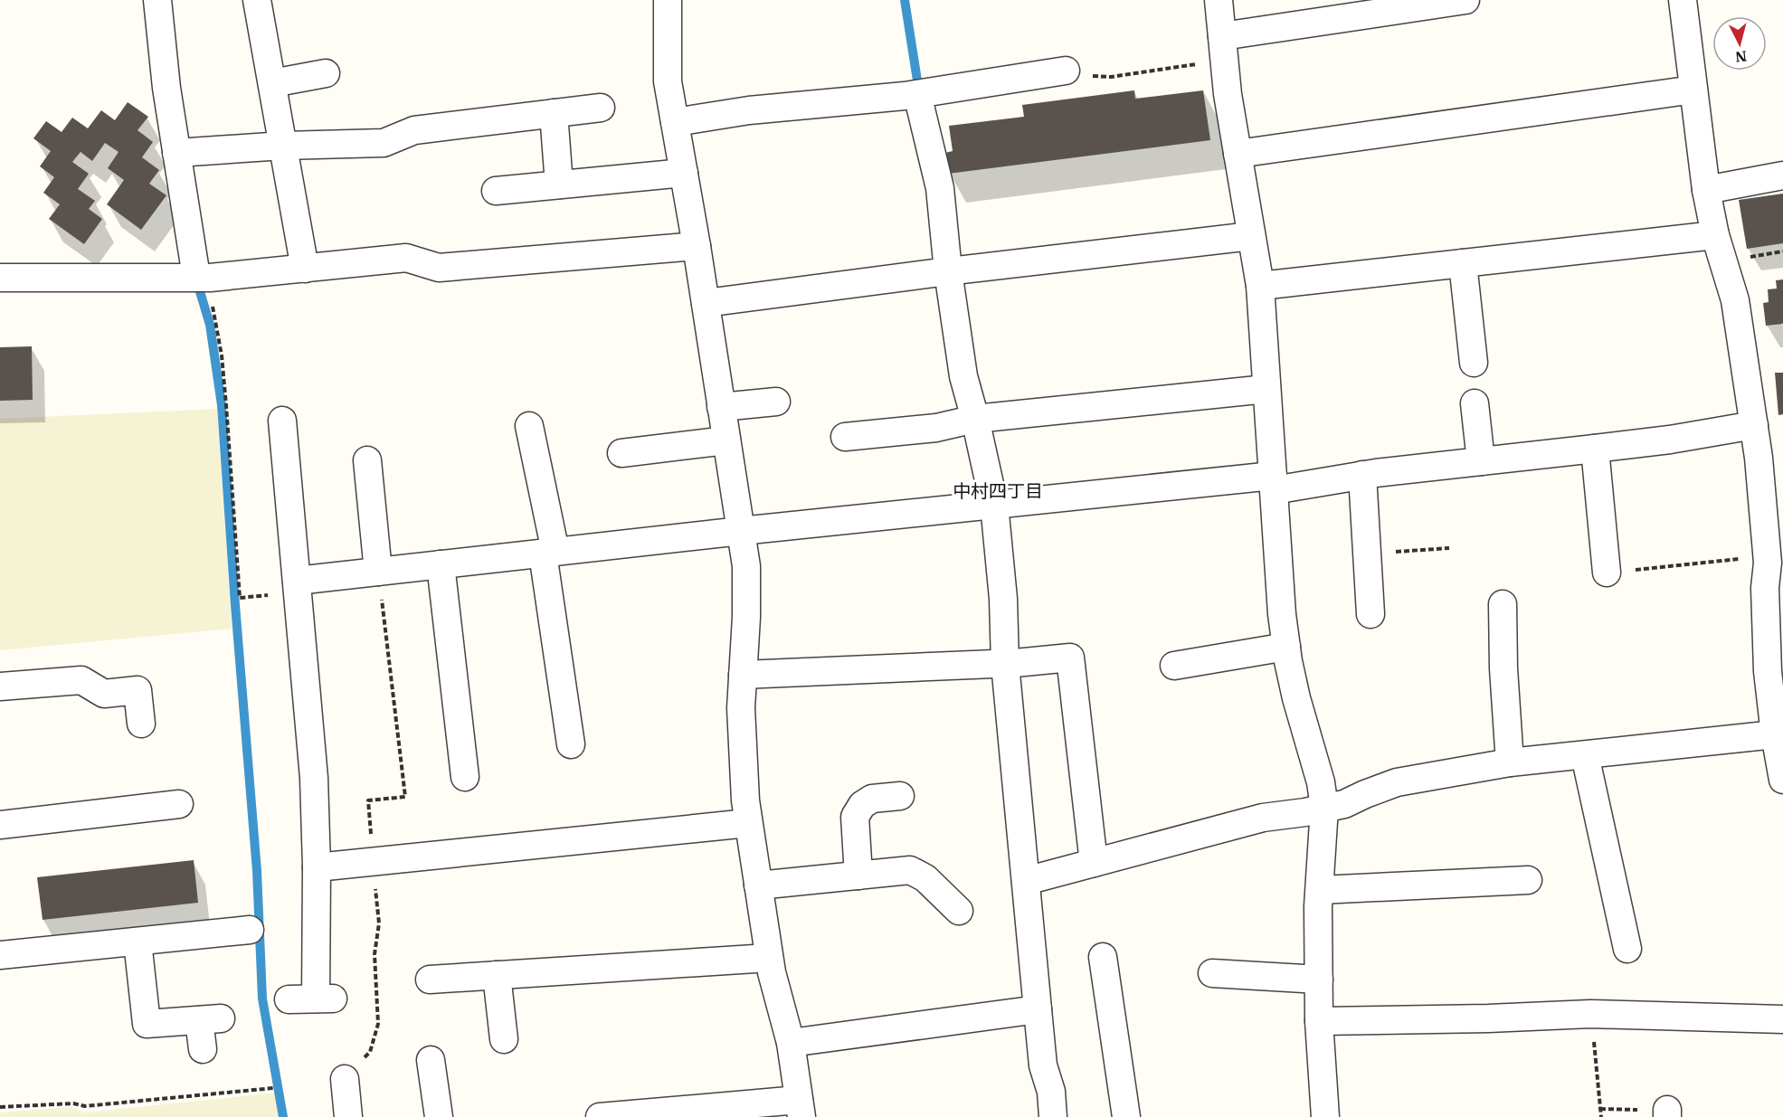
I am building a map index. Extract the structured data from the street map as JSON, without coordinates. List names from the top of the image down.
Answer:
{
  "districts": ["中村四丁目"],
  "north": "bottom"
}
